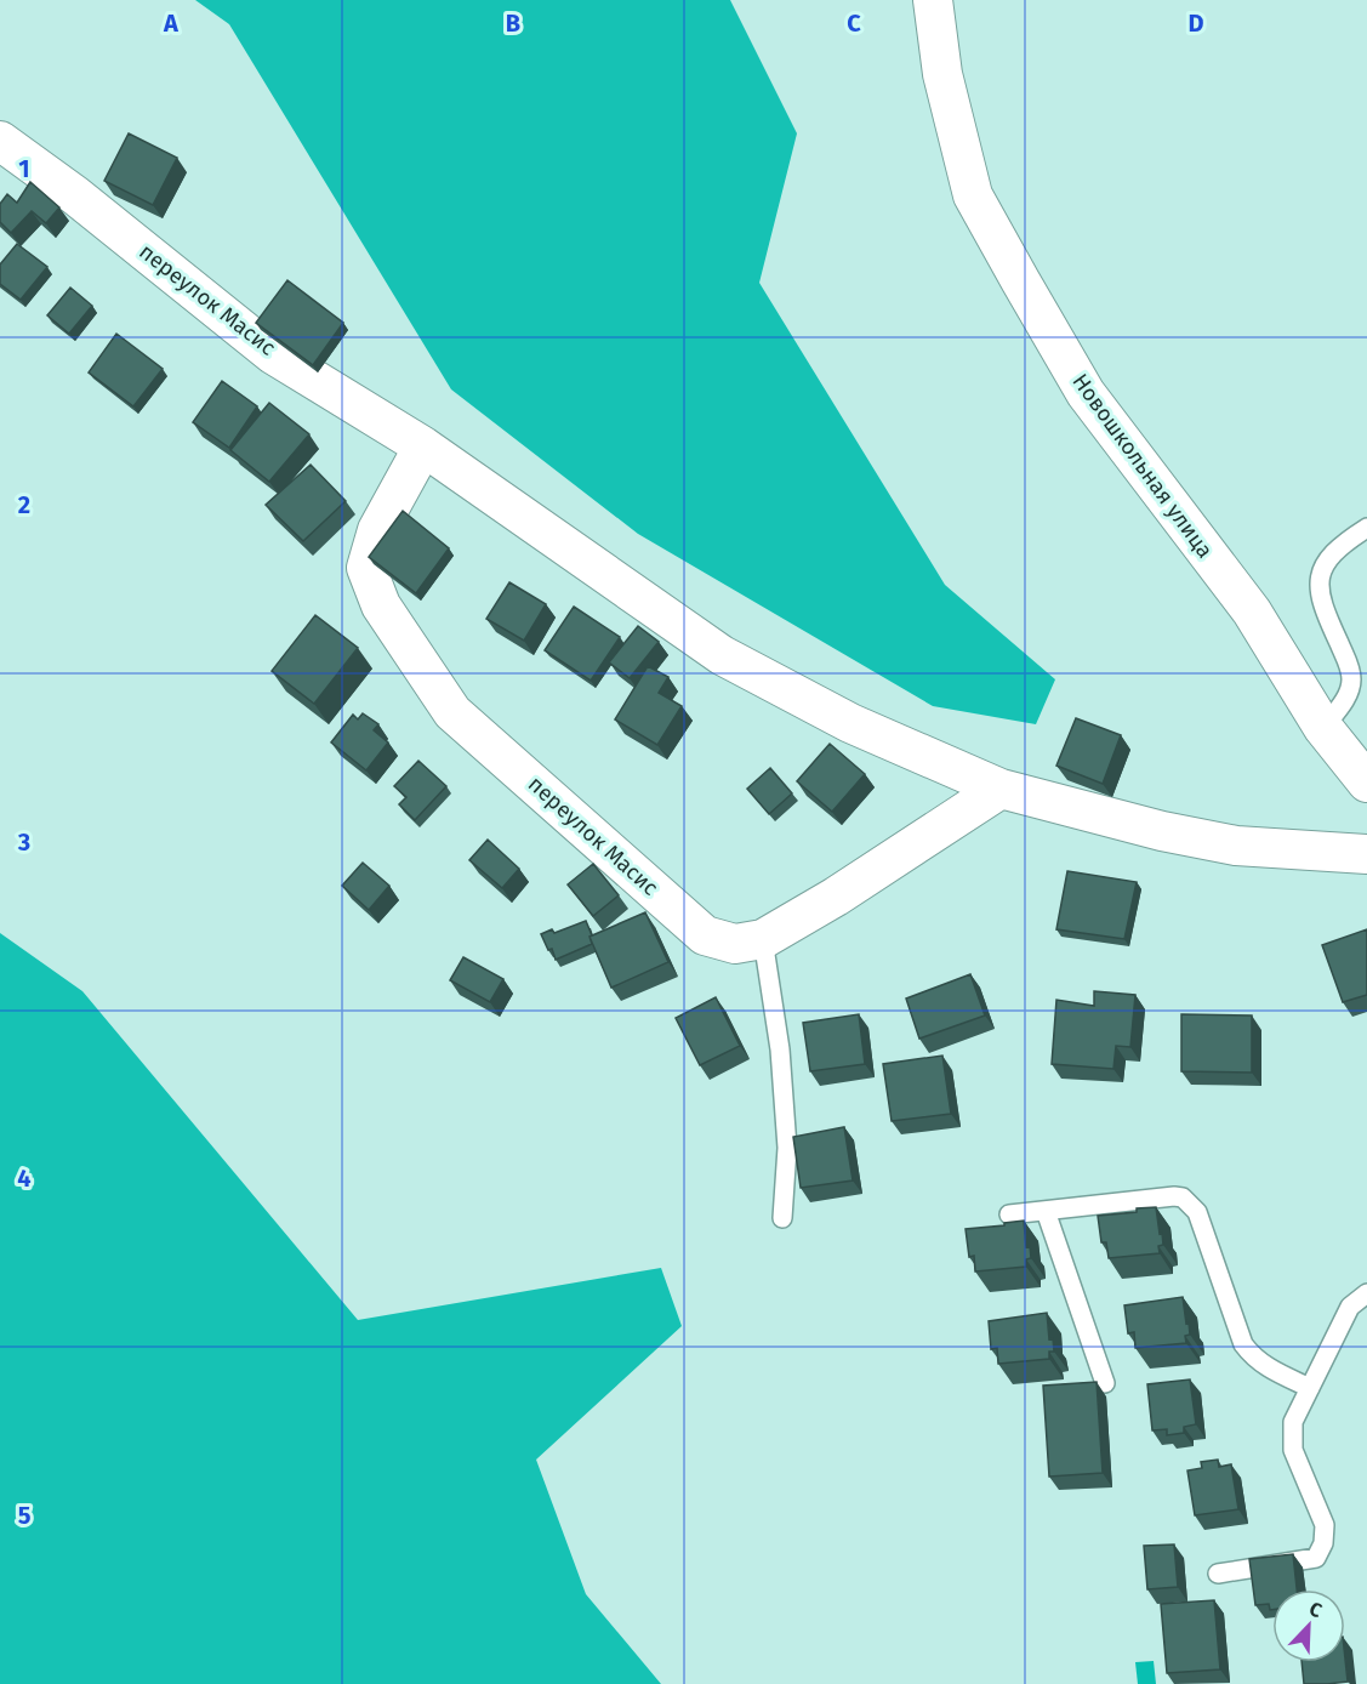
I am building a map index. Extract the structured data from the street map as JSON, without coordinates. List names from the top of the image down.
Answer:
{
  "streets": {
    "street": ["переулок Масис", "Новошкольная улица"]
  },
  "north": "top right",
  "grid": {
    "columns": [
      "A",
      "B",
      "C",
      "D"
    ],
    "rows": [
      "1",
      "2",
      "3",
      "4",
      "5"
    ]
  }
}
